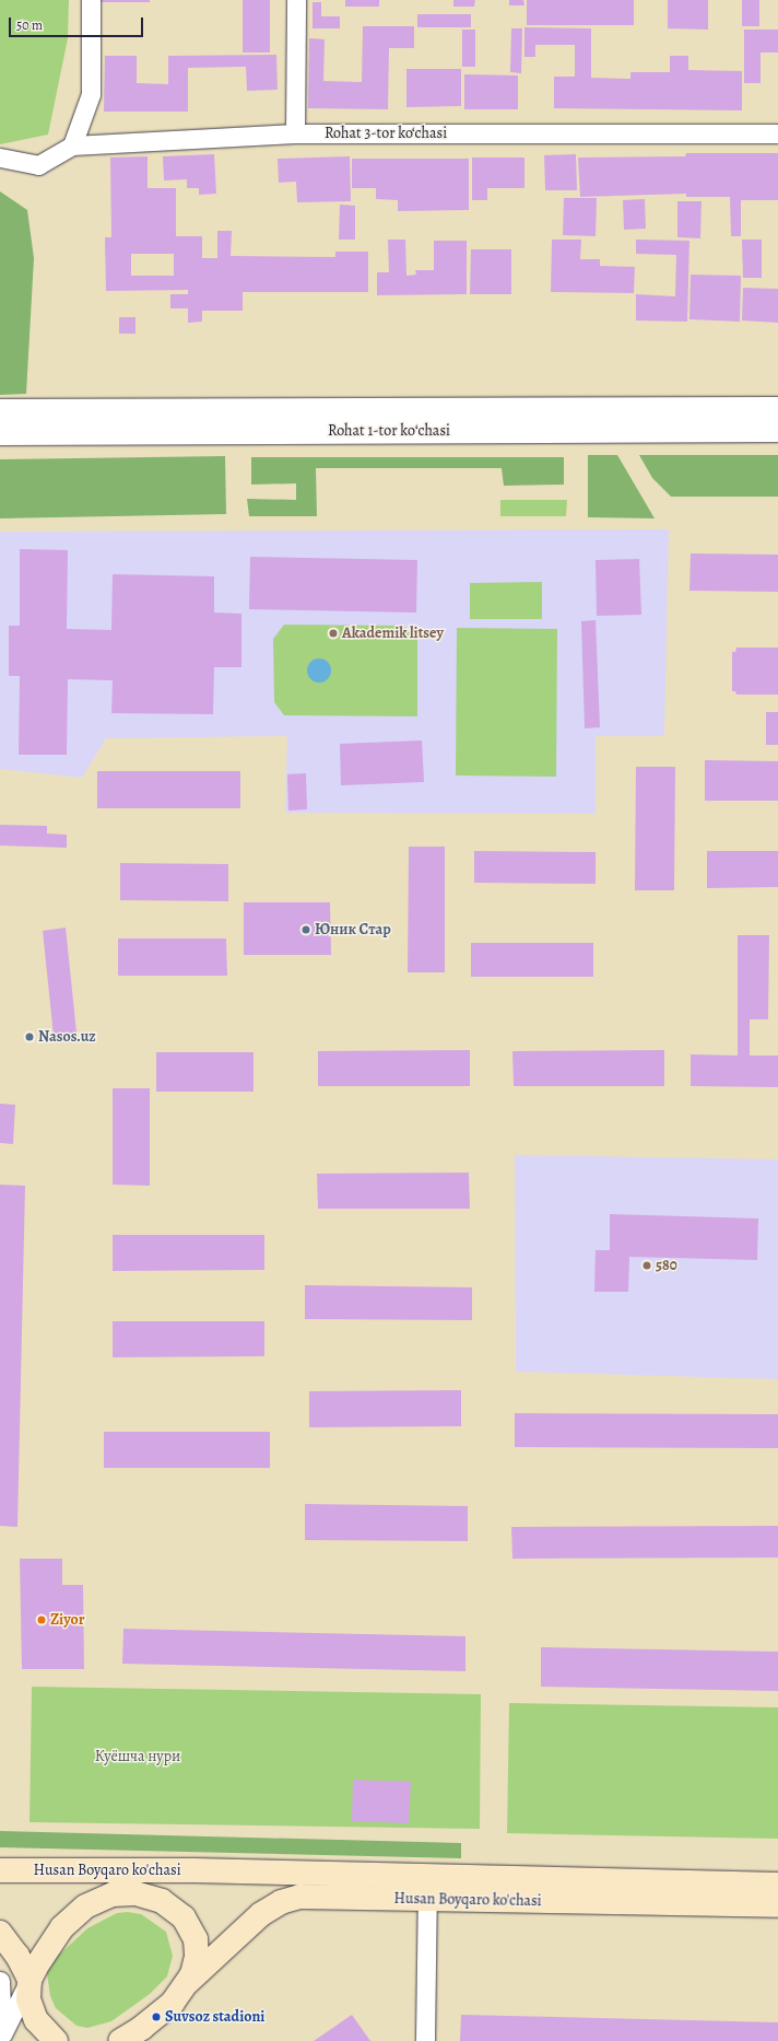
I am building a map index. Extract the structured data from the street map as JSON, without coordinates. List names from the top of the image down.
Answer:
{
  "streets": {
    "main road": ["Husan Boyqaro ko'chasi"],
    "street": ["Rohat 3-tor ko‘chasi", "Rohat 1-tor koʻchasi"]
  },
  "parks": ["Куёшча нури"],
  "places": [
    "Akademik litsey",
    "Юник Стар",
    "Nasos.uz",
    "580",
    "Ziyor",
    "Suvsoz stadioni"
  ],
  "scale_bar": "50 m"
}
